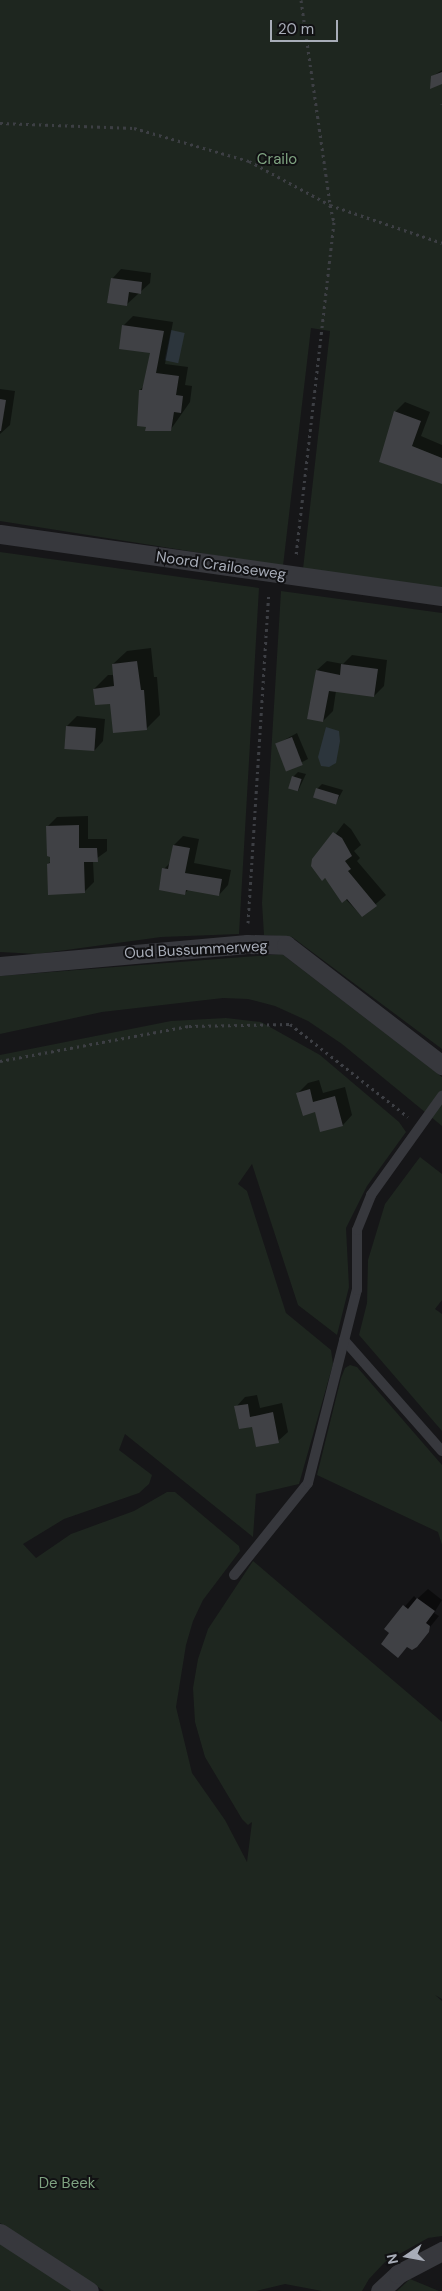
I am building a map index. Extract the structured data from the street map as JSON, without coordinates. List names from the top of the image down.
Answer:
{
  "streets": {
    "street": ["Noord Crailoseweg", "Oud Bussummerweg"]
  },
  "parks": ["Crailo", "De Beek"],
  "scale_bar": "20 m",
  "north": "left"
}
